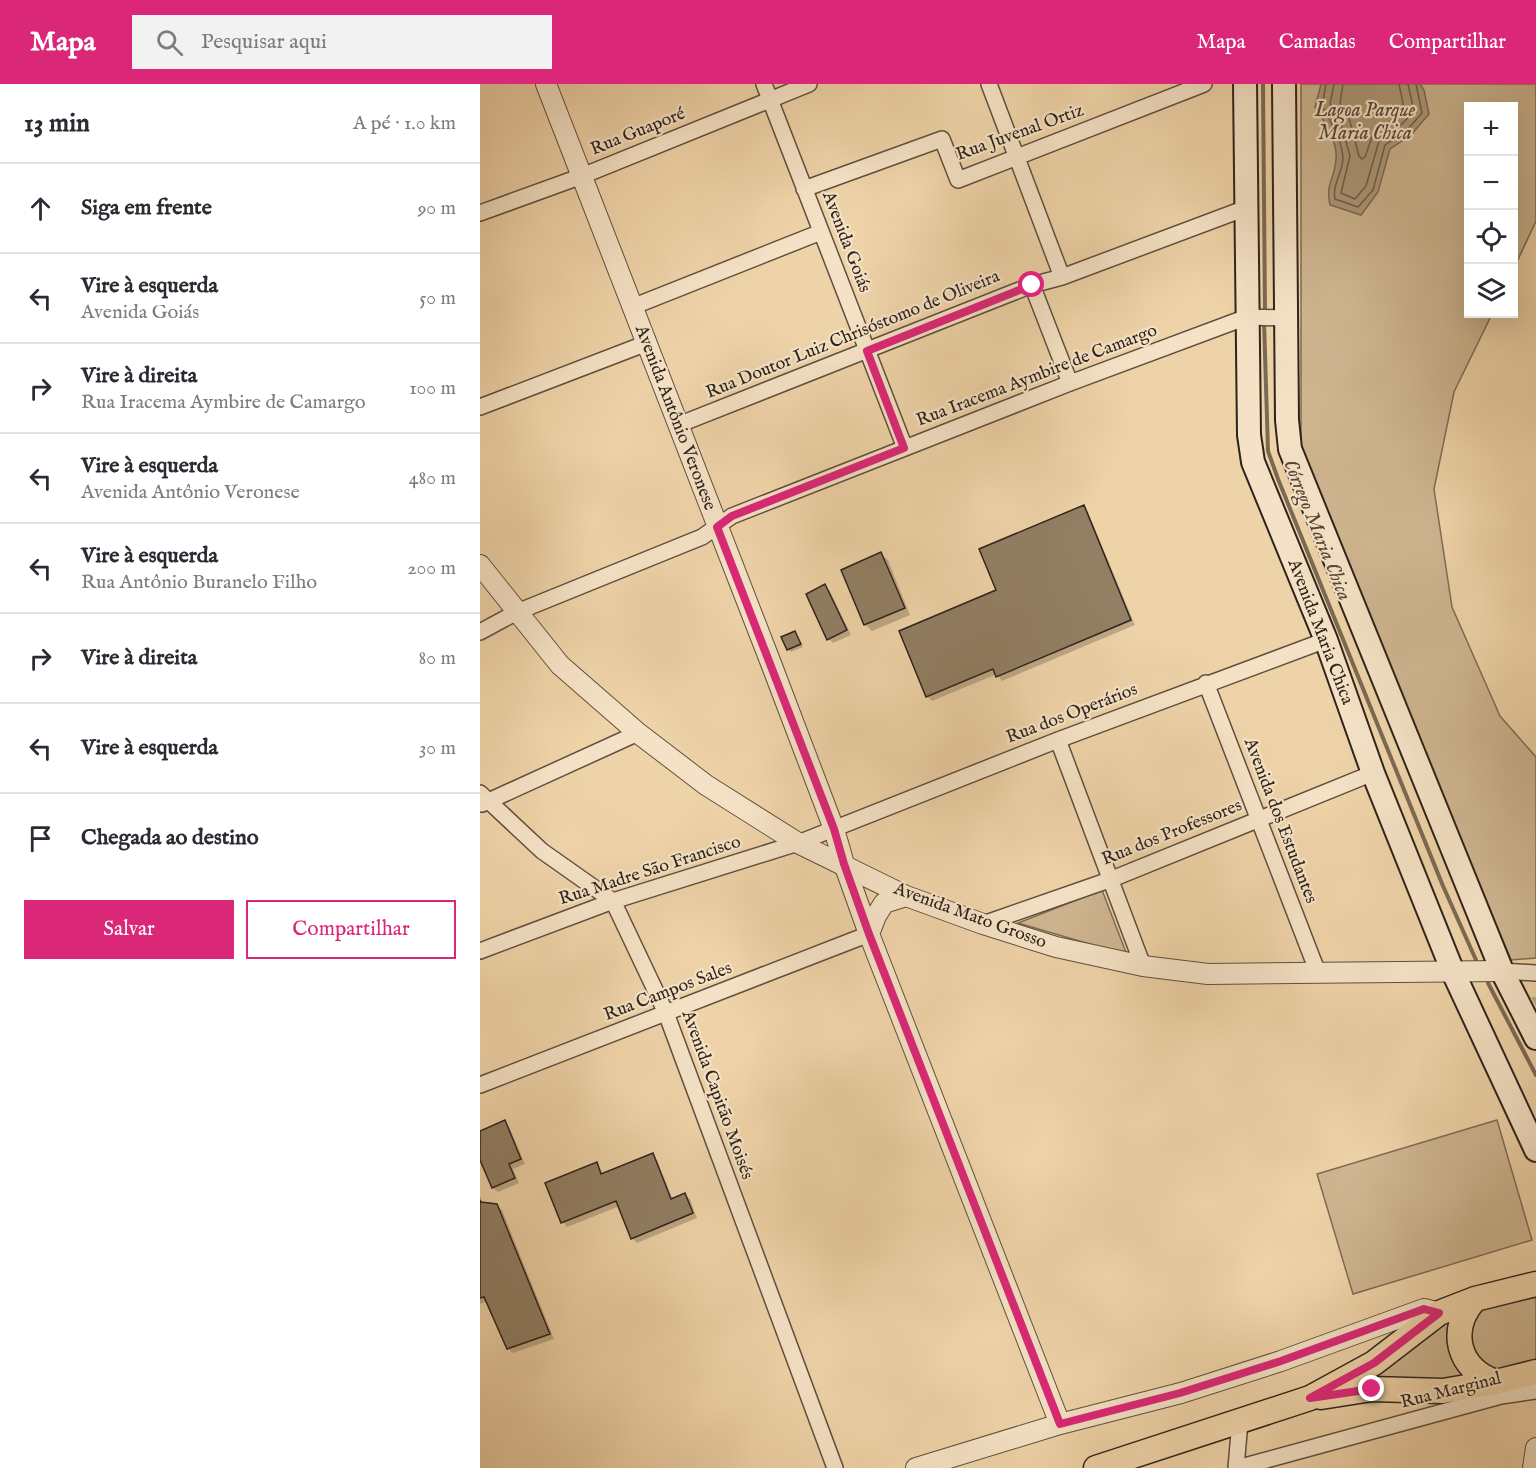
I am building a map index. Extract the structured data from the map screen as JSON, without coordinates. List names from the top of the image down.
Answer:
{
  "streets": {
    "main road": ["Avenida Maria Chica"],
    "street": [
      "Rua Guaporé",
      "Rua Juvenal Ortiz",
      "Avenida Goiás",
      "Rua Doutor Luiz Chrisóstomo de Oliveira",
      "Rua Iracema Aymbire de Camargo",
      "Avenida Antônio Veronese",
      "Rua dos Operários",
      "Avenida dos Estudantes",
      "Rua dos Professores",
      "Rua Madre São Francisco",
      "Avenida Mato Grosso",
      "Rua Campos Sales",
      "Avenida Capitão Moisés",
      "Rua Marginal"
    ]
  },
  "crossings": [
    ["Rua Guaporé", "Avenida Goiás"],
    ["Rua Guaporé", "Avenida Antônio Veronese"],
    ["Rua Juvenal Ortiz", "Avenida Goiás"],
    ["Avenida Goiás", "Rua Doutor Luiz Chrisóstomo de Oliveira"],
    ["Avenida Goiás", "Rua Iracema Aymbire de Camargo"],
    ["Rua Doutor Luiz Chrisóstomo de Oliveira", "Avenida Antônio Veronese"],
    ["Rua Doutor Luiz Chrisóstomo de Oliveira", "Avenida Maria Chica"],
    ["Rua Iracema Aymbire de Camargo", "Avenida Antônio Veronese"],
    ["Rua Iracema Aymbire de Camargo", "Avenida Maria Chica"],
    ["Rua Iracema Aymbire de Camargo", "Avenida Mato Grosso"],
    ["Avenida Antônio Veronese", "Rua dos Operários"],
    ["Avenida Antônio Veronese", "Rua Madre São Francisco"],
    ["Avenida Antônio Veronese", "Avenida Mato Grosso"],
    ["Avenida Antônio Veronese", "Rua Campos Sales"],
    ["Avenida Maria Chica", "Rua dos Operários"],
    ["Avenida Maria Chica", "Rua dos Professores"],
    ["Avenida Maria Chica", "Avenida Mato Grosso"],
    ["Rua dos Operários", "Avenida dos Estudantes"],
    ["Rua dos Operários", "Rua Madre São Francisco"],
    ["Avenida dos Estudantes", "Rua dos Professores"],
    ["Avenida dos Estudantes", "Avenida Mato Grosso"],
    ["Rua dos Professores", "Avenida Mato Grosso"],
    ["Rua Madre São Francisco", "Avenida Mato Grosso"],
    ["Rua Madre São Francisco", "Avenida Capitão Moisés"],
    ["Rua Campos Sales", "Avenida Capitão Moisés"]
  ],
  "water": ["Lagoa Parque Maria Chica", "Córrego Maria Chica"],
  "page": {
    "header": "Mapa",
    "search": "Pesquisar aqui",
    "nav": ["Mapa", "Camadas", "Compartilhar"],
    "heading": ["13 min", "A pé · 1.0 km"],
    "map_buttons": ["+", "−"],
    "list": [
      ["Siga em frente", "90 m"],
      ["Vire à esquerda", "Avenida Goiás", "50 m"],
      ["Vire à direita", "Rua Iracema Aymbire de Camargo", "100 m"],
      ["Vire à esquerda", "Avenida Antônio Veronese", "480 m"],
      ["Vire à esquerda", "Rua Antônio Buranelo Filho", "200 m"],
      ["Vire à direita", "80 m"],
      ["Vire à esquerda", "30 m"],
      "Chegada ao destino"
    ],
    "buttons": ["Salvar", "Compartilhar"]
  }
}
